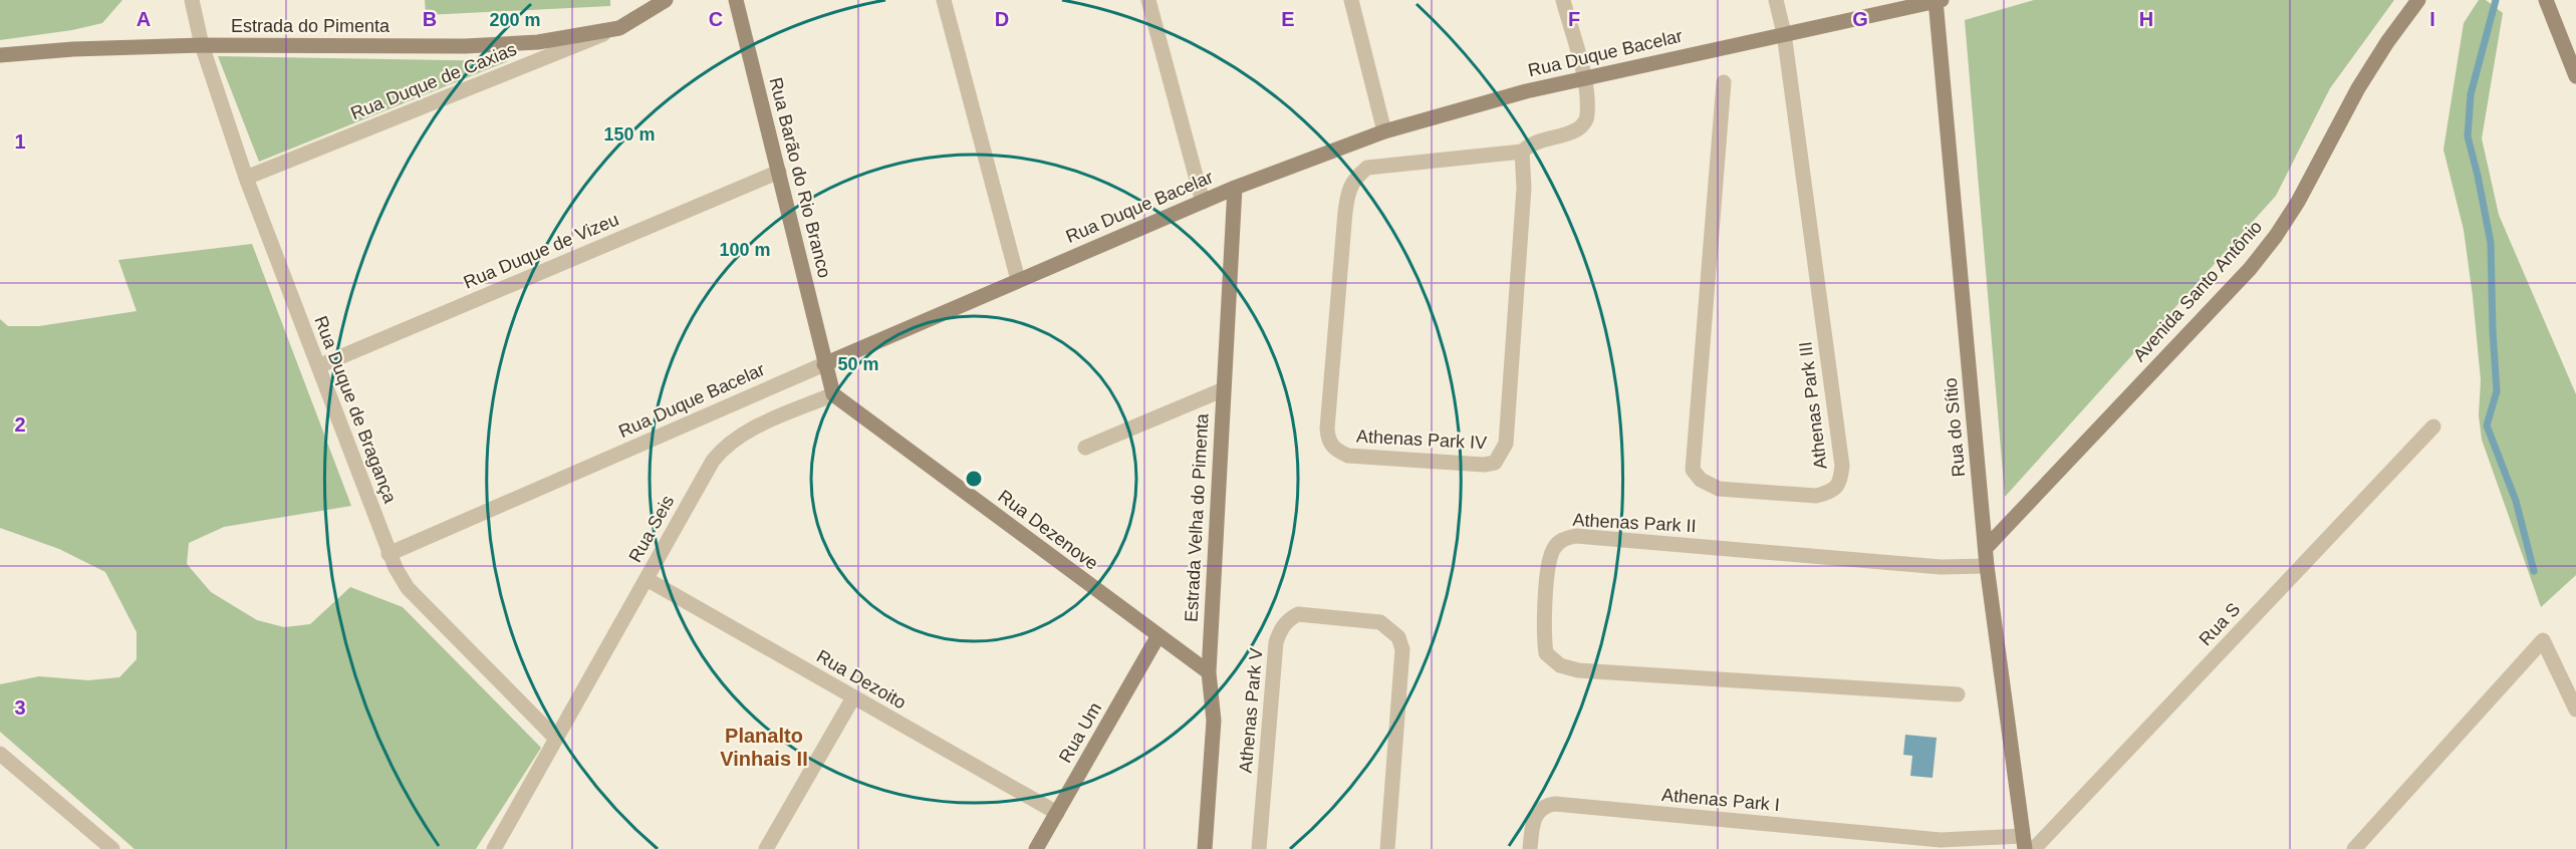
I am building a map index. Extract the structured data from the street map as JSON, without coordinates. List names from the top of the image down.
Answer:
{
  "streets": {
    "main road": [
      "Estrada do Pimenta",
      "Rua Duque Bacelar",
      "Rua Duque de Caxias",
      "Rua Barão do Rio Branco",
      "Avenida Santo Antônio",
      "Rua do Sítio",
      "Estrada Velha do Pimenta",
      "Rua Dezenove",
      "Rua Um"
    ],
    "street": [
      "Rua Duque de Vizeu",
      "Athenas Park III",
      "Rua Duque de Bragança",
      "Athenas Park IV",
      "Athenas Park II",
      "Rua Seis",
      "Rua S",
      "Rua Dezoito",
      "Athenas Park V",
      "Athenas Park I"
    ]
  },
  "crossings": [
    ["Estrada do Pimenta", "Rua Duque de Caxias"],
    ["Estrada do Pimenta", "Rua Duque de Bragança"],
    ["Rua Duque Bacelar", "Rua Barão do Rio Branco"],
    ["Rua Duque Bacelar", "Athenas Park III"],
    ["Rua Duque Bacelar", "Rua Duque de Bragança"],
    ["Rua Duque Bacelar", "Rua do Sítio"],
    ["Rua Duque Bacelar", "Athenas Park IV"],
    ["Rua Duque Bacelar", "Estrada Velha do Pimenta"],
    ["Rua Duque de Caxias", "Rua Duque de Bragança"],
    ["Rua Barão do Rio Branco", "Rua Duque de Vizeu"],
    ["Rua Duque de Vizeu", "Rua Duque de Bragança"],
    ["Avenida Santo Antônio", "Rua do Sítio"],
    ["Rua Duque de Bragança", "Rua Seis"],
    ["Rua do Sítio", "Athenas Park II"],
    ["Rua do Sítio", "Athenas Park I"],
    ["Estrada Velha do Pimenta", "Rua Dezenove"],
    ["Rua Seis", "Rua Dezenove"],
    ["Rua Seis", "Rua Dezoito"],
    ["Rua Dezenove", "Rua Um"],
    ["Rua Dezoito", "Rua Um"]
  ],
  "districts": ["Planalto Vinhais II"],
  "grid": {
    "columns": [
      "A",
      "B",
      "C",
      "D",
      "E",
      "F",
      "G",
      "H",
      "I"
    ],
    "rows": ["1", "2", "3"]
  },
  "rings": [
    "200 m",
    "150 m",
    "100 m",
    "50 m"
  ]
}
